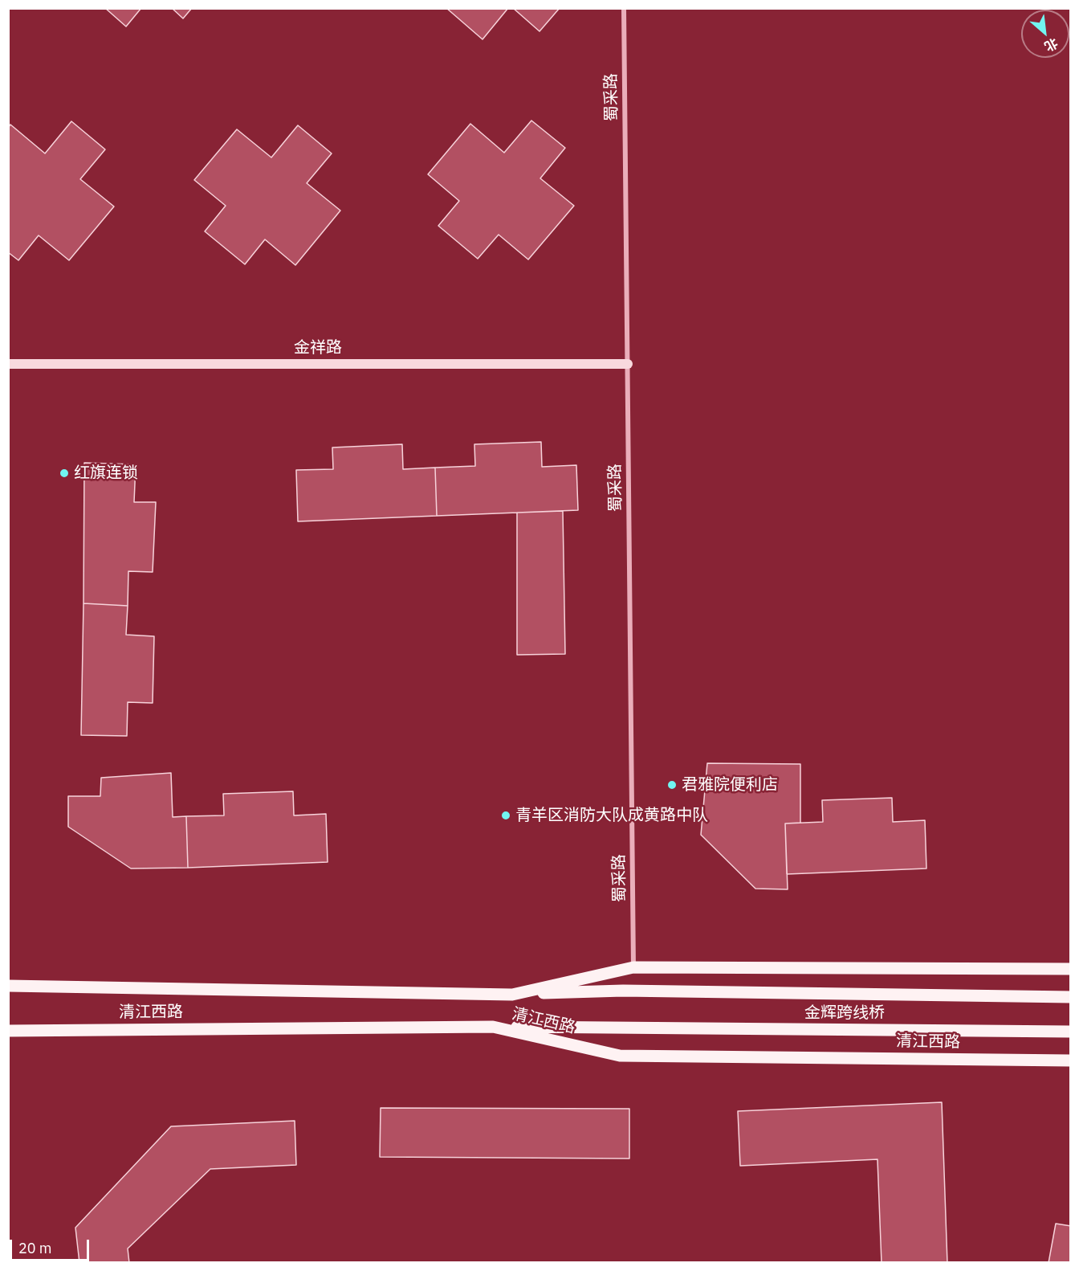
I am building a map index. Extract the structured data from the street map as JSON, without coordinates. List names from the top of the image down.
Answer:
{
  "streets": {
    "main road": ["清江西路", "金辉跨线桥"],
    "street": ["蜀采路", "金祥路"]
  },
  "crossings": [
    ["蜀采路", "金祥路"],
    ["蜀采路", "清江西路"],
    ["清江西路", "金辉跨线桥"]
  ],
  "places": ["红旗连锁", "君雅院便利店", "青羊区消防大队成黄路中队"],
  "scale_bar": "20 m",
  "north": "bottom right"
}
